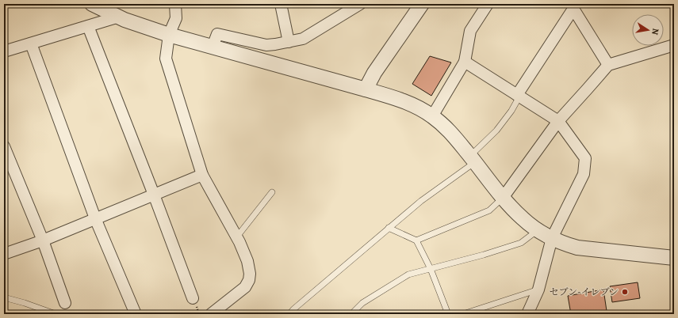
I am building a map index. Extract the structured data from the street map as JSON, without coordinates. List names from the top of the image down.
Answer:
{
  "places": ["セブン-イレブン"],
  "north": "right"
}
